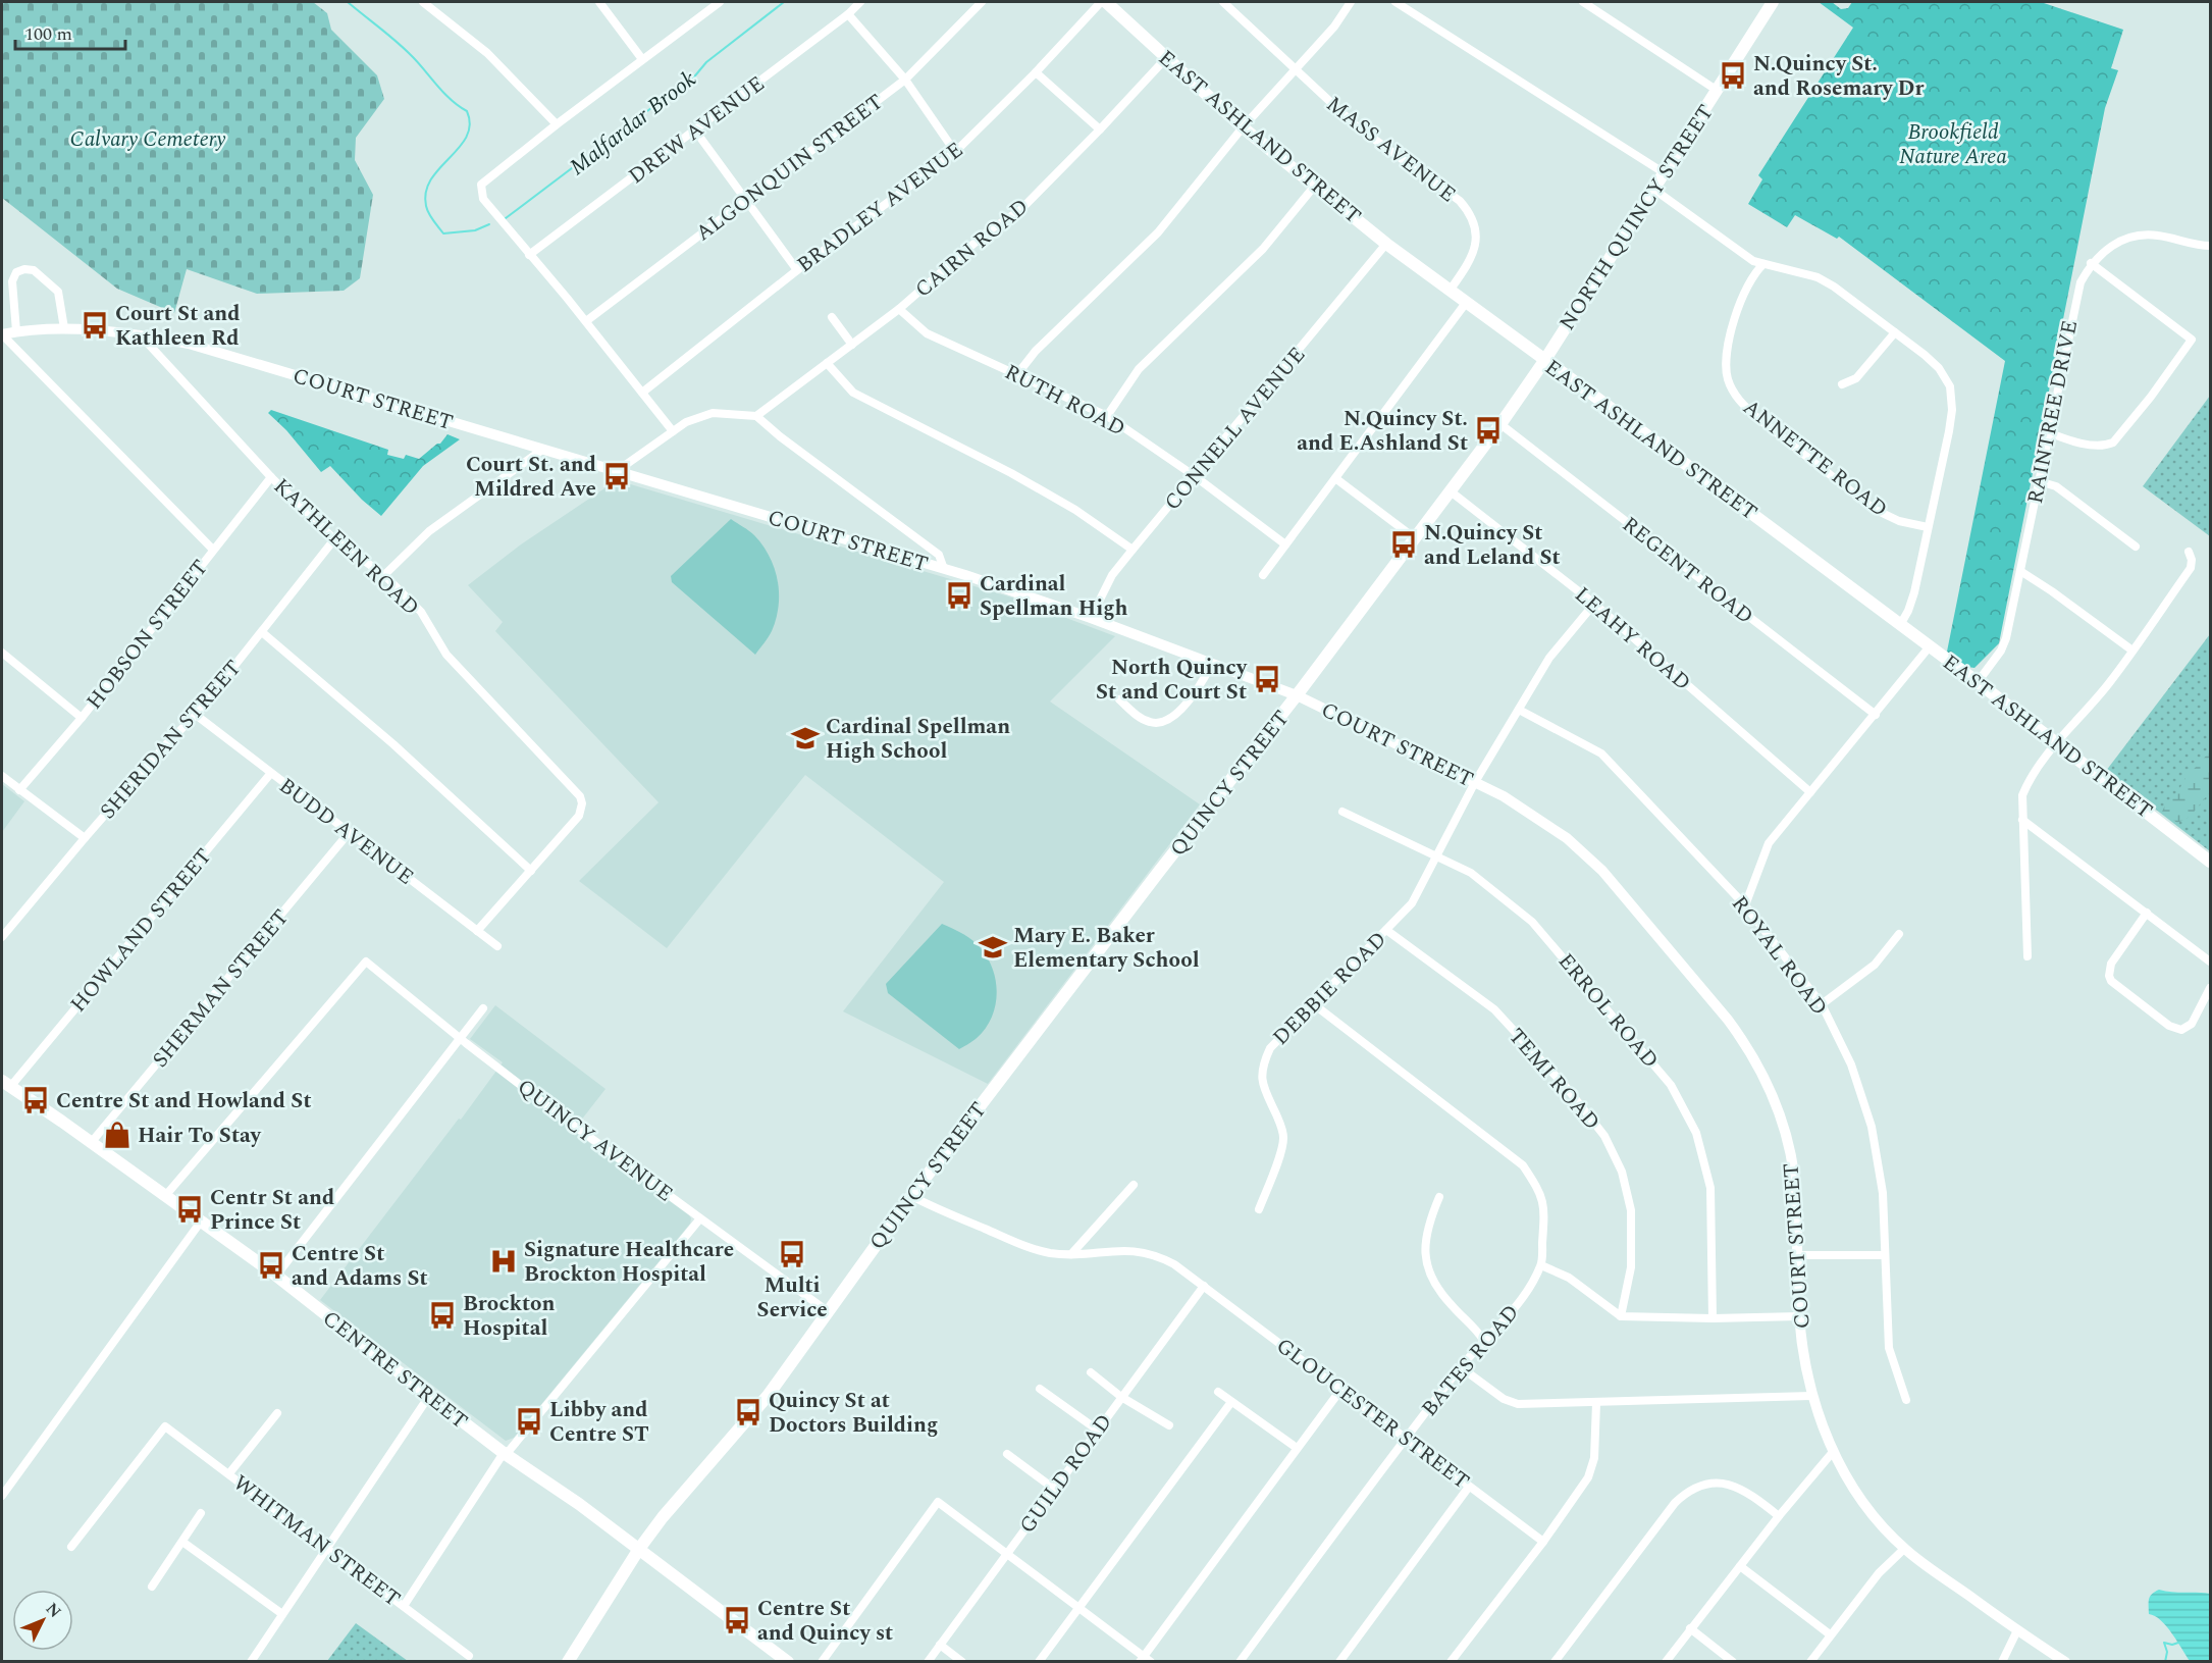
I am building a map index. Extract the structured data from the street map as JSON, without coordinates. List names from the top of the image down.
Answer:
{
  "streets": {
    "main road": [
      "EAST ASHLAND STREET",
      "NORTH QUINCY STREET",
      "QUINCY STREET",
      "CENTRE STREET"
    ],
    "street": [
      "DREW AVENUE",
      "MASS AVENUE",
      "ALGONQUIN STREET",
      "BRADLEY AVENUE",
      "CAIRN ROAD",
      "COURT STREET",
      "RUTH ROAD",
      "RAINTREE DRIVE",
      "CONNELL AVENUE",
      "ANNETTE ROAD",
      "KATHLEEN ROAD",
      "REGENT ROAD",
      "HOBSON STREET",
      "LEAHY ROAD",
      "SHERIDAN STREET",
      "BUDD AVENUE",
      "HOWLAND STREET",
      "ROYAL ROAD",
      "SHERMAN STREET",
      "DEBBIE ROAD",
      "ERROL ROAD",
      "TEMI ROAD",
      "QUINCY AVENUE",
      "BATES ROAD",
      "GLOUCESTER STREET",
      "GUILD ROAD",
      "WHITMAN STREET"
    ]
  },
  "crossings": [
    ["EAST ASHLAND STREET", "MASS AVENUE"],
    ["EAST ASHLAND STREET", "NORTH QUINCY STREET"],
    ["EAST ASHLAND STREET", "CAIRN ROAD"],
    ["EAST ASHLAND STREET", "RAINTREE DRIVE"],
    ["EAST ASHLAND STREET", "CONNELL AVENUE"],
    ["NORTH QUINCY STREET", "COURT STREET"],
    ["NORTH QUINCY STREET", "REGENT ROAD"],
    ["NORTH QUINCY STREET", "LEAHY ROAD"],
    ["NORTH QUINCY STREET", "QUINCY STREET"],
    ["CAIRN ROAD", "RUTH ROAD"],
    ["COURT STREET", "CONNELL AVENUE"],
    ["COURT STREET", "KATHLEEN ROAD"],
    ["COURT STREET", "QUINCY STREET"],
    ["COURT STREET", "DEBBIE ROAD"],
    ["RUTH ROAD", "CONNELL AVENUE"],
    ["KATHLEEN ROAD", "HOBSON STREET"],
    ["KATHLEEN ROAD", "SHERIDAN STREET"],
    ["KATHLEEN ROAD", "BUDD AVENUE"],
    ["LEAHY ROAD", "DEBBIE ROAD"],
    ["SHERIDAN STREET", "BUDD AVENUE"],
    ["QUINCY STREET", "QUINCY AVENUE"],
    ["QUINCY STREET", "CENTRE STREET"],
    ["QUINCY STREET", "GLOUCESTER STREET"],
    ["BUDD AVENUE", "HOWLAND STREET"],
    ["BUDD AVENUE", "SHERMAN STREET"],
    ["HOWLAND STREET", "CENTRE STREET"],
    ["ROYAL ROAD", "DEBBIE ROAD"],
    ["SHERMAN STREET", "CENTRE STREET"],
    ["DEBBIE ROAD", "ERROL ROAD"],
    ["DEBBIE ROAD", "TEMI ROAD"],
    ["DEBBIE ROAD", "BATES ROAD"],
    ["QUINCY AVENUE", "CENTRE STREET"],
    ["BATES ROAD", "GLOUCESTER STREET"],
    ["GLOUCESTER STREET", "GUILD ROAD"]
  ],
  "water": ["Malfardar Brook"],
  "parks": ["Brookfield Nature Area", "Calvary Cemetery"],
  "places": {
    "bus stop": [
      "N.Quincy St. and Rosemary Dr",
      "Court St and Kathleen Rd",
      "N.Quincy St. and E.Ashland St",
      "Court St. and Mildred Ave",
      "N.Quincy St and Leland St",
      "Cardinal Spellman High",
      "North Quincy St and Court St",
      "Centre St and Howland St",
      "Centr St and Prince St",
      "Multi Service",
      "Centre St and Adams St",
      "Brockton Hospital",
      "Quincy St at Doctors Building",
      "Libby and Centre ST",
      "Centre St and Quincy st"
    ],
    "school or university": ["Cardinal Spellman High School", "Mary E. Baker Elementary School"],
    "shop": ["Hair To Stay"],
    "hospital": ["Signature Healthcare Brockton Hospital"]
  },
  "scale_bar": "100 m",
  "north": "top right"
}
